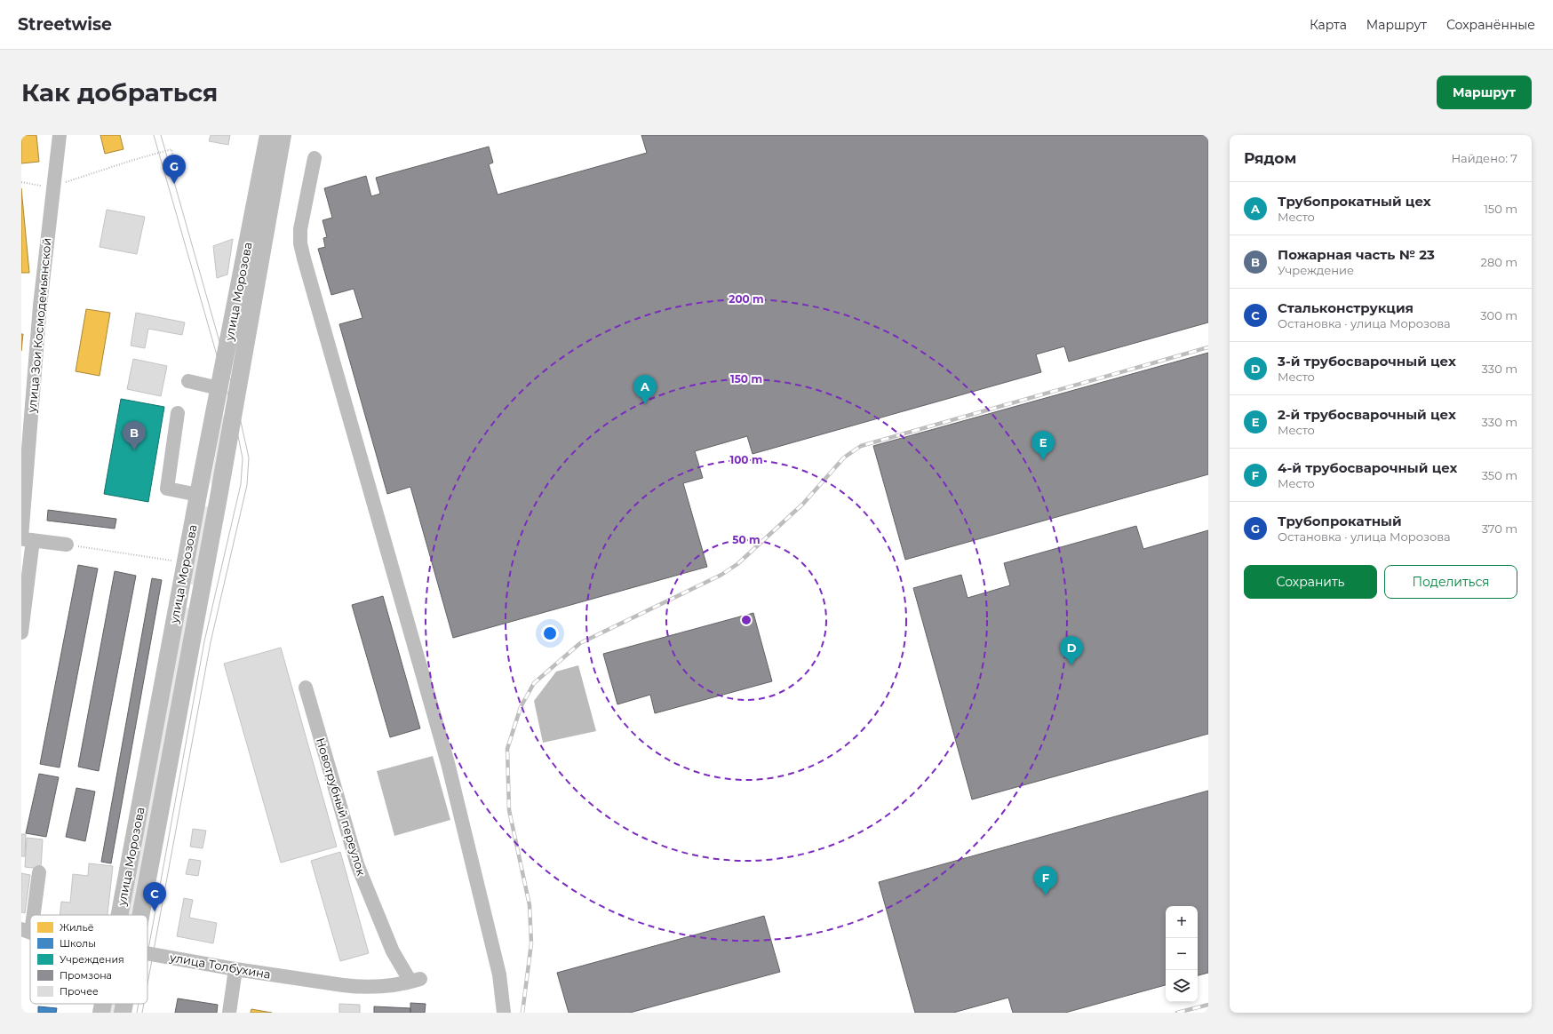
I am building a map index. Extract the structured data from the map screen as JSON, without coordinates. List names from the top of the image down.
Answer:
{
  "streets": {
    "main road": ["улица Морозова"],
    "street": ["улица Зои Космодемьянской", "Новотрубный переулок", "улица Толбухина"]
  },
  "crossings": [
    ["Новотрубный переулок", "улица Толбухина"]
  ],
  "legend": [
    "Жильё",
    "Школы",
    "Учреждения",
    "Промзона",
    "Прочее"
  ],
  "page": {
    "header": "Streetwise",
    "nav": ["Карта", "Маршрут", "Сохранённые"],
    "buttons": [
      "Маршрут",
      ["Сохранить", "Поделиться"]
    ],
    "title": "Как добраться",
    "heading": ["Рядом", "Найдено: 7"],
    "pins": [
      "G",
      "A",
      "B",
      "E",
      "D",
      "F",
      "C"
    ],
    "list": [
      {
        "mark": "A",
        "name": "Трубопрокатный цех",
        "note": "Место",
        "value": "150 m"
      },
      {
        "mark": "B",
        "name": "Пожарная часть № 23",
        "note": "Учреждение",
        "value": "280 m"
      },
      {
        "mark": "C",
        "name": "Стальконструкция",
        "note": "Остановка · улица Морозова",
        "value": "300 m"
      },
      {
        "mark": "D",
        "name": "3-й трубосварочный цех",
        "note": "Место",
        "value": "330 m"
      },
      {
        "mark": "E",
        "name": "2-й трубосварочный цех",
        "note": "Место",
        "value": "330 m"
      },
      {
        "mark": "F",
        "name": "4-й трубосварочный цех",
        "note": "Место",
        "value": "350 m"
      },
      {
        "mark": "G",
        "name": "Трубопрокатный",
        "note": "Остановка · улица Морозова",
        "value": "370 m"
      }
    ],
    "map_buttons": ["+", "−"]
  },
  "rings": [
    "200 m",
    "150 m",
    "100 m",
    "50 m"
  ]
}
